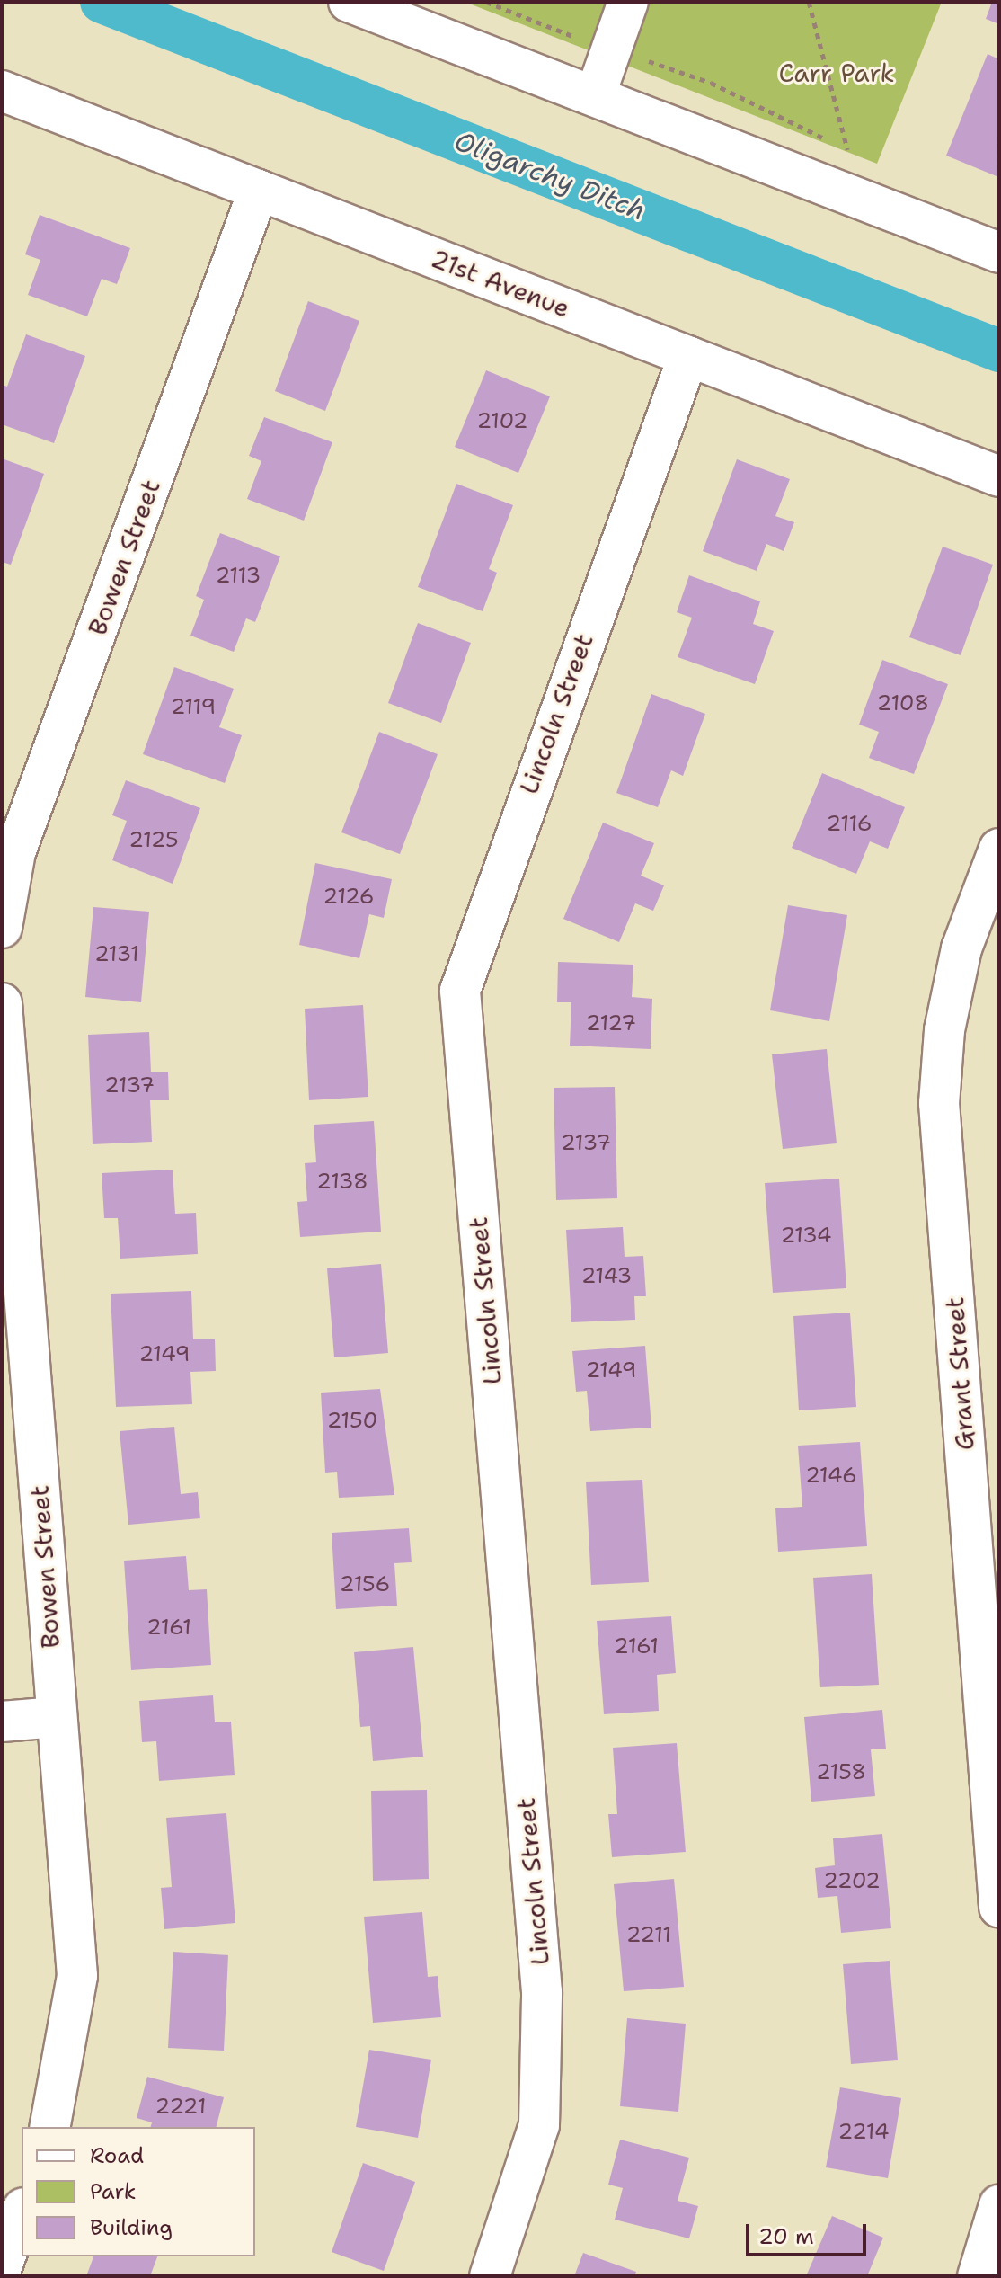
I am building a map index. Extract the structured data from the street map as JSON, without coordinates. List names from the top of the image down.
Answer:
{
  "streets": {
    "street": [
      "21st Avenue",
      "Bowen Street",
      "Lincoln Street",
      "Grant Street"
    ]
  },
  "crossings": [
    ["21st Avenue", "Bowen Street"],
    ["21st Avenue", "Lincoln Street"]
  ],
  "water": ["Oligarchy Ditch"],
  "parks": ["Carr Park"],
  "house_numbers": [
    "2102",
    "2113",
    "2108",
    "2119",
    "2116",
    "2125",
    "2126",
    "2131",
    "2127",
    "2137",
    "2137",
    "2138",
    "2134",
    "2143",
    "2149",
    "2149",
    "2150",
    "2146",
    "2156",
    "2161",
    "2161",
    "2158",
    "2202",
    "2211",
    "2221",
    "2214"
  ],
  "legend": ["Road", "Park", "Building"],
  "scale_bar": "20 m"
}
